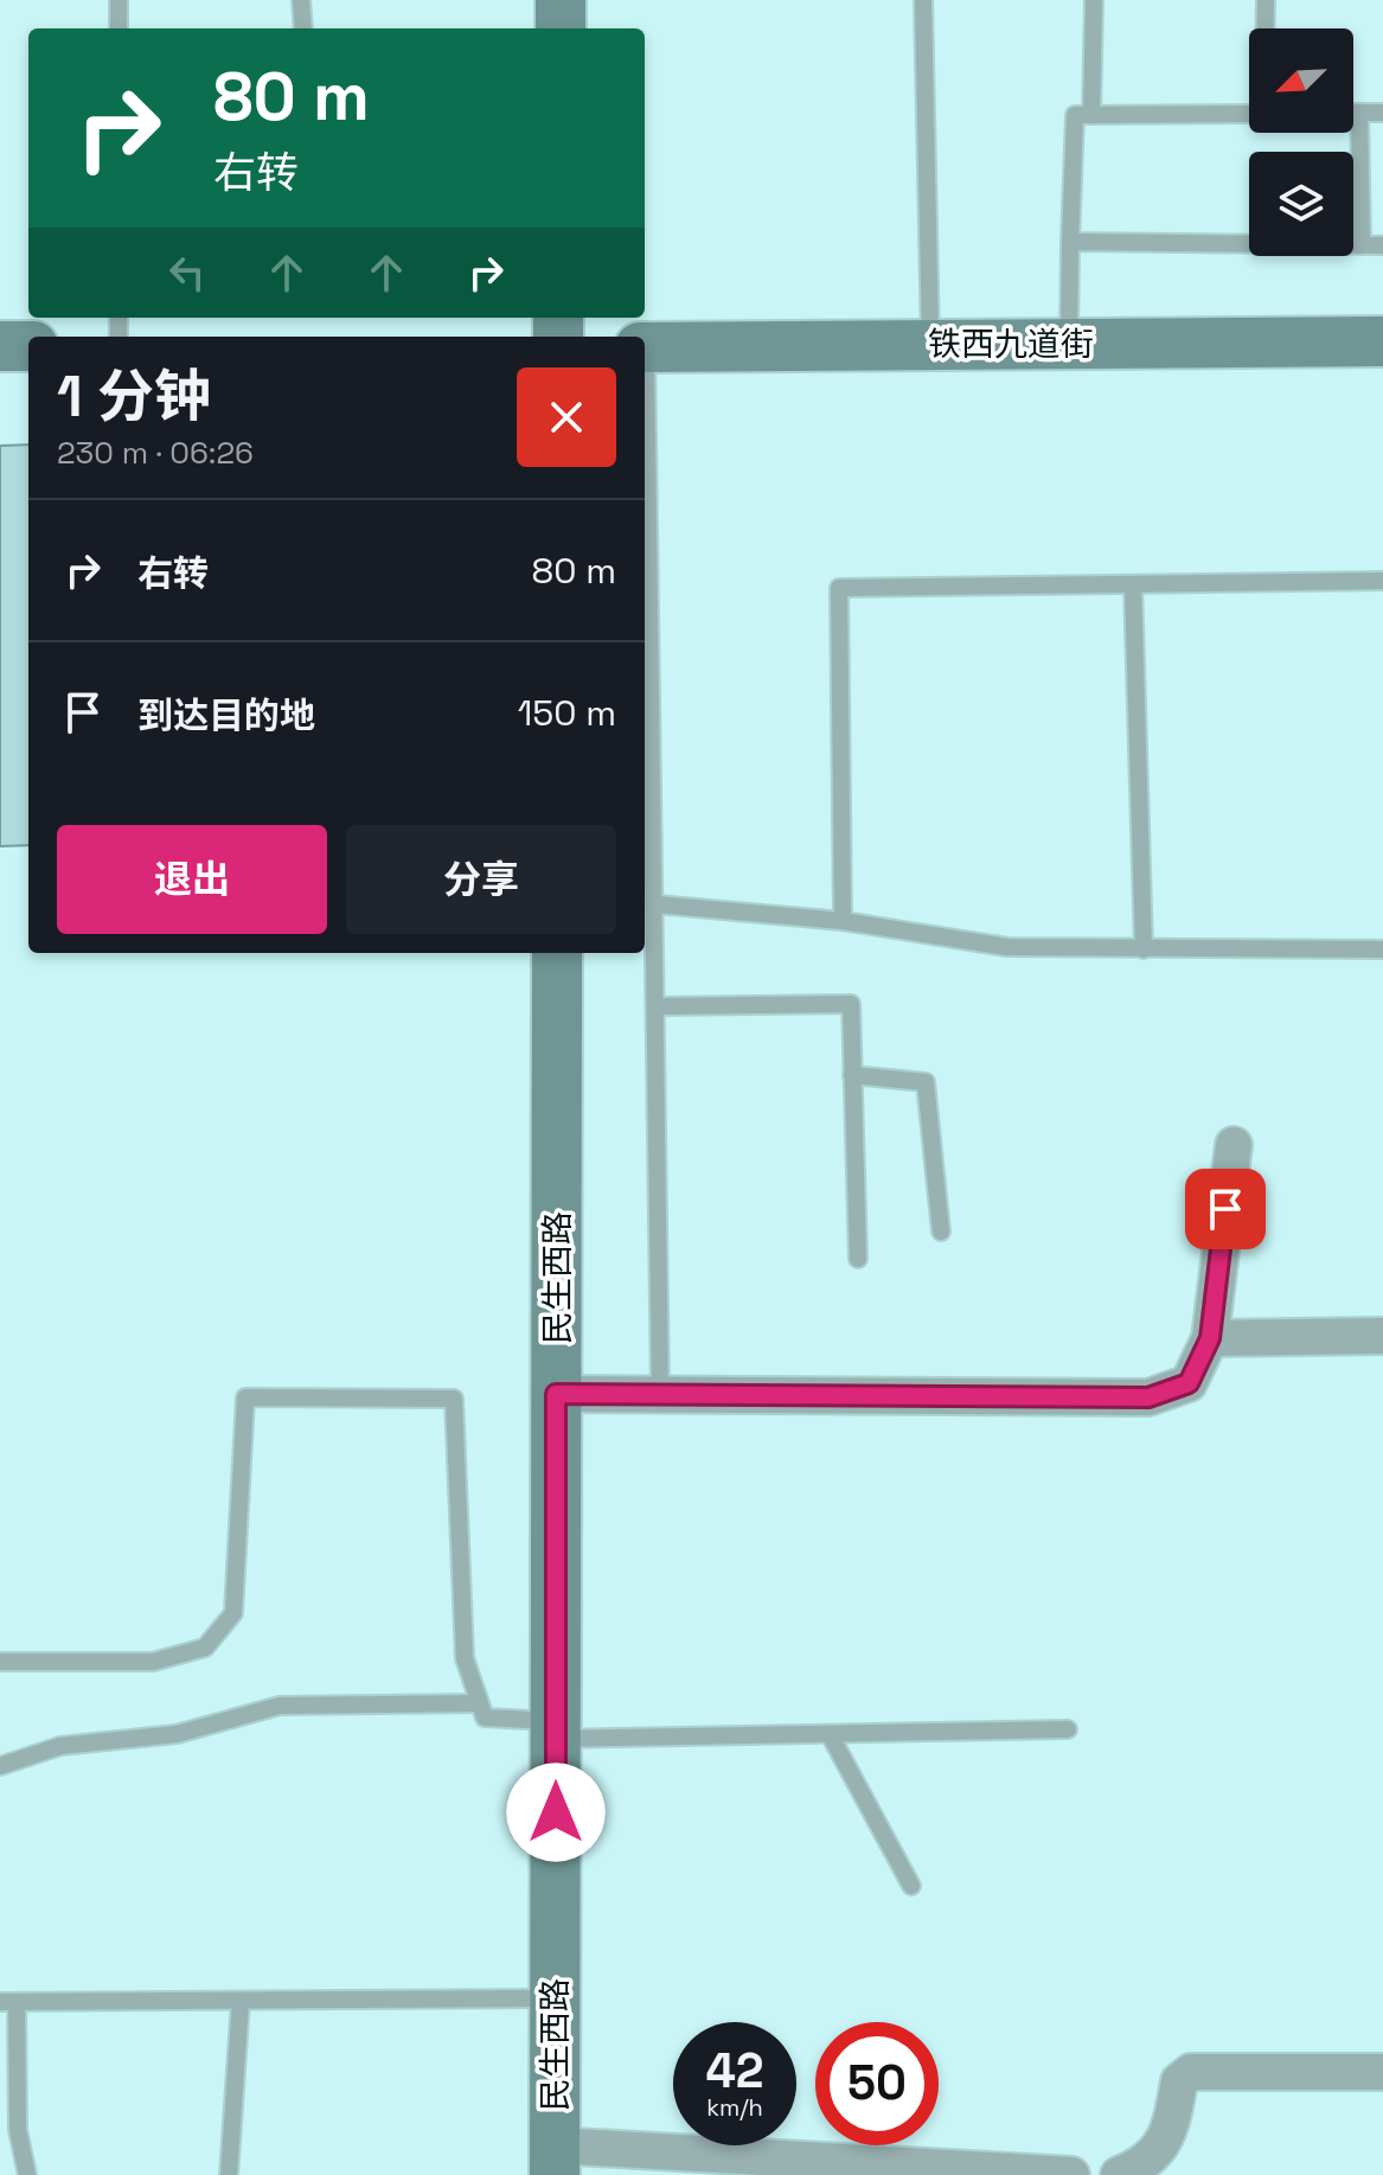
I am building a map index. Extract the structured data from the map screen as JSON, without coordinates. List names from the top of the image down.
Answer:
{
  "streets": {
    "main road": ["铁西九道街", "民生西路"]
  },
  "north": "bottom left",
  "page": {
    "turn": ["80 m", "右转"],
    "heading": ["1 分钟", "230 m · 06:26"],
    "list": [
      {
        "name": "右转",
        "value": "80 m"
      },
      {
        "name": "到达目的地",
        "value": "150 m"
      }
    ],
    "buttons": ["退出", "分享"],
    "speed": "42 km/h",
    "limit": "50"
  }
}
